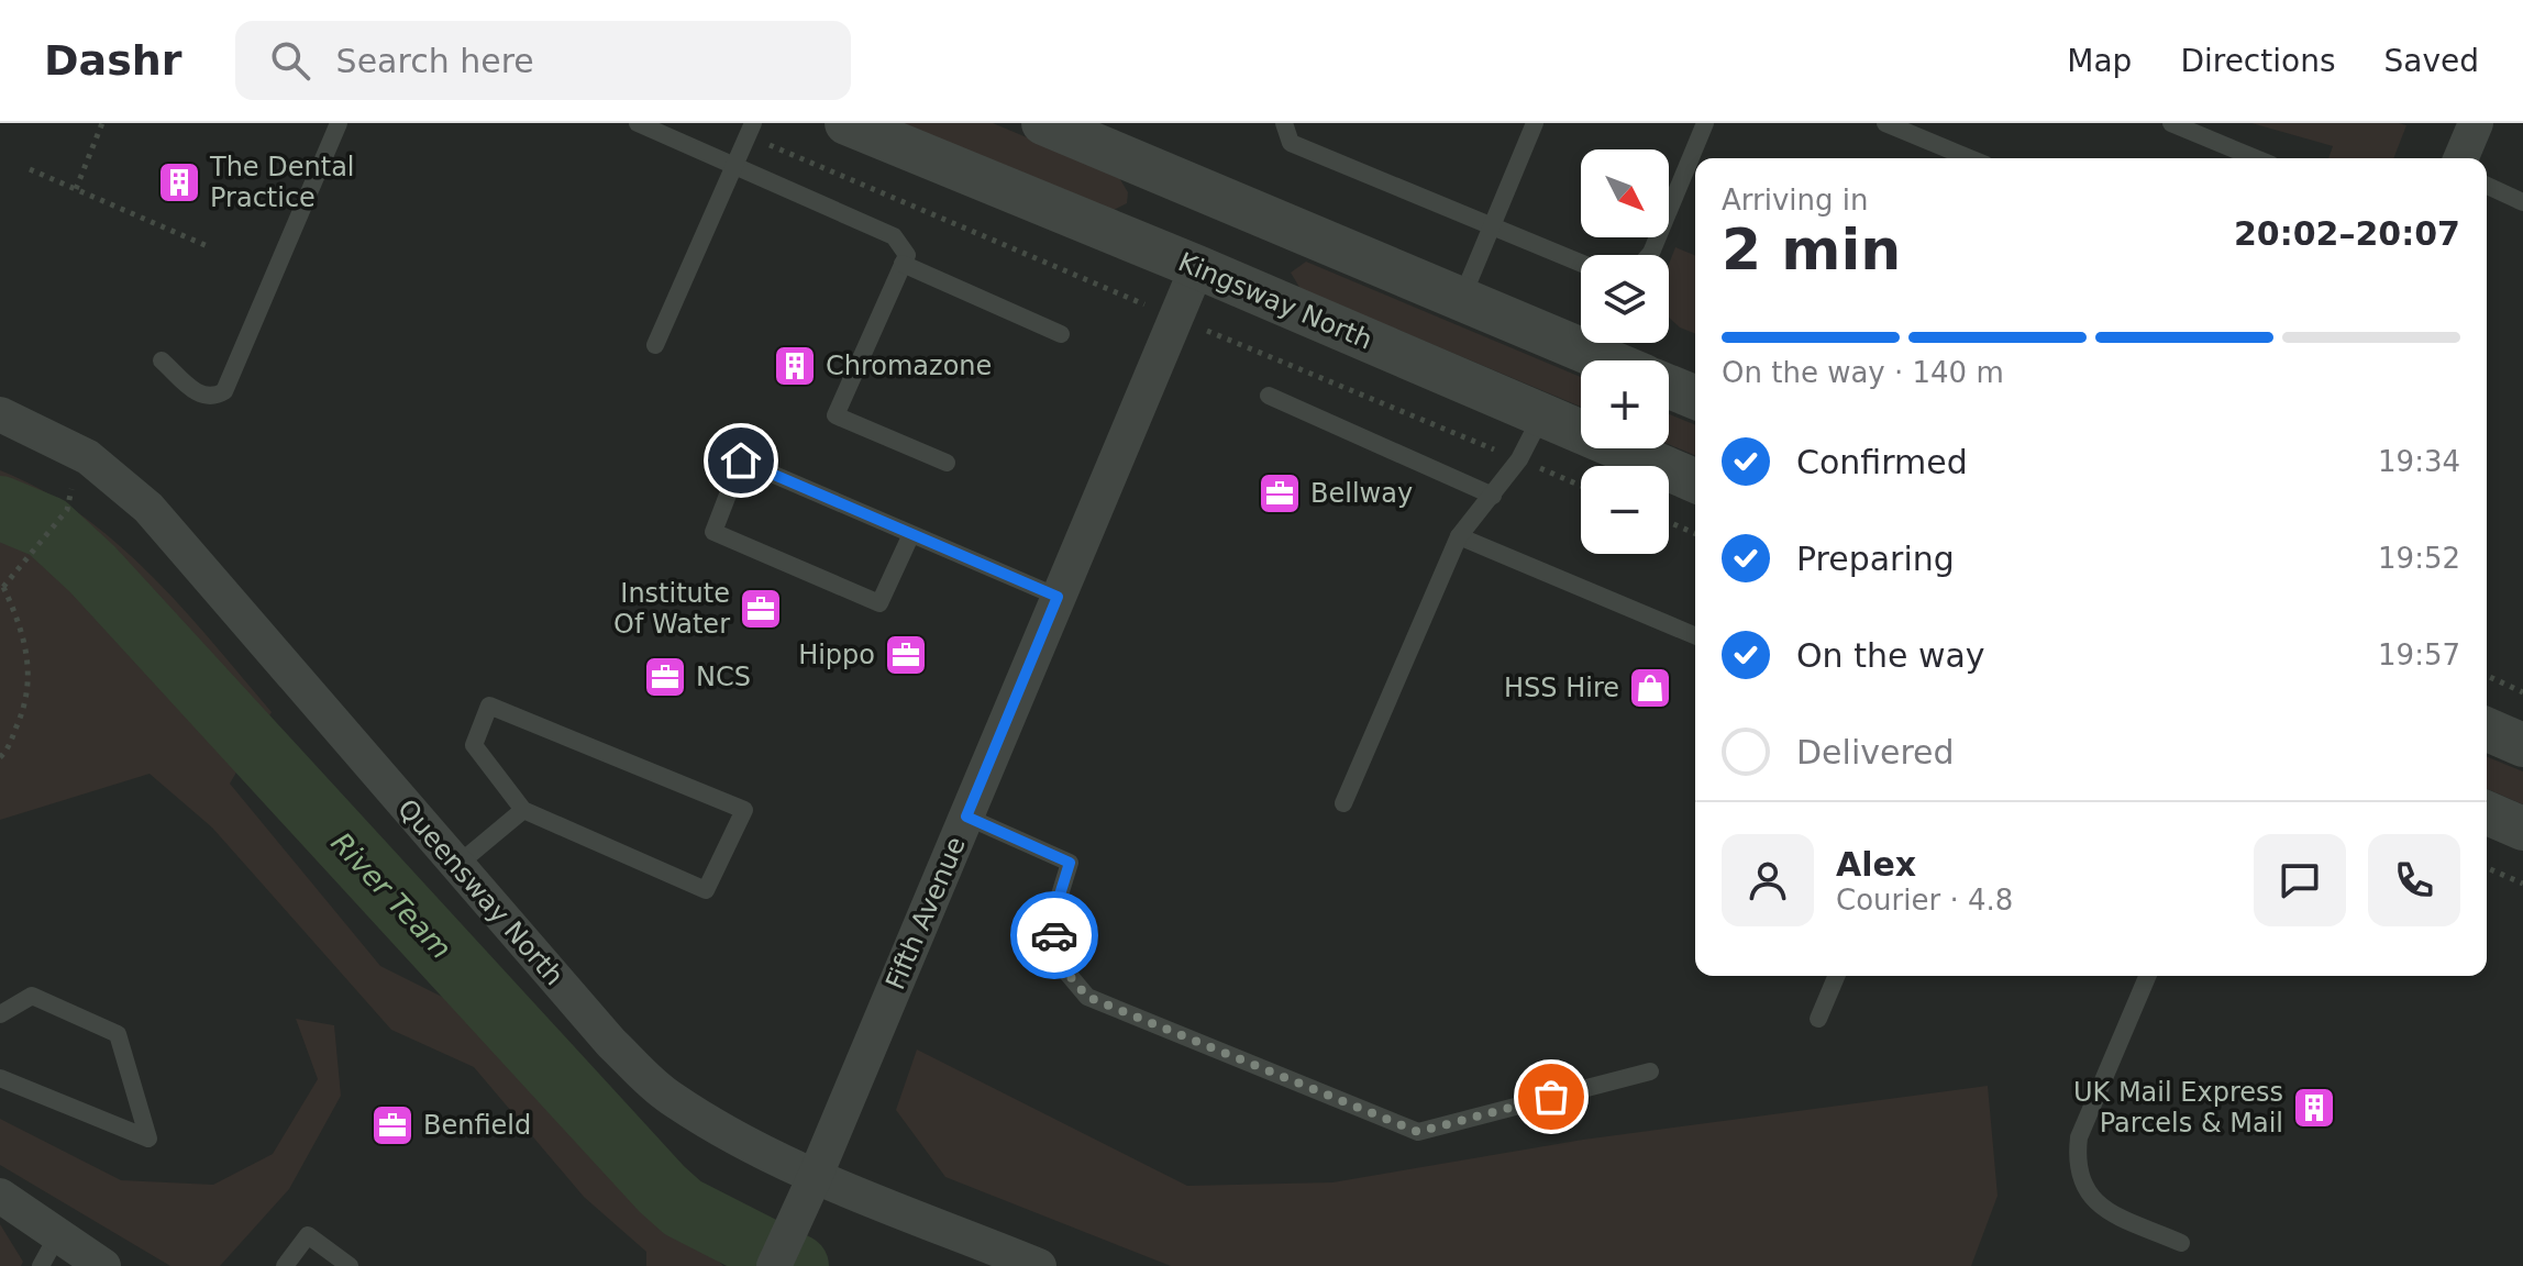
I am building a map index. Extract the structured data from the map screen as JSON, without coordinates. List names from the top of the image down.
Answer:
{
  "streets": {
    "street": ["Kingsway North", "Queensway North", "Fifth Avenue"]
  },
  "crossings": [
    ["Kingsway North", "Fifth Avenue"],
    ["Queensway North", "Fifth Avenue"]
  ],
  "water": ["River Team"],
  "places": {
    "building": ["The Dental Practice", "Chromazone", "UK Mail Express Parcels & Mail"],
    "office": [
      "Bellway",
      "Institute Of Water",
      "Hippo",
      "NCS",
      "Benfield"
    ],
    "shop": ["HSS Hire"]
  },
  "north": "bottom right",
  "page": {
    "header": "Dashr",
    "search": "Search here",
    "nav": ["Map", "Directions", "Saved"],
    "map_buttons": ["+", "−"],
    "heading": ["2 min", "Arriving in", "20:02–20:07"],
    "panel": ["Alex", "Courier · 4.8"],
    "bar": "On the way · 140 m",
    "list": [
      ["Confirmed", "19:34"],
      ["Preparing", "19:52"],
      ["On the way", "19:57"],
      "Delivered"
    ]
  }
}
